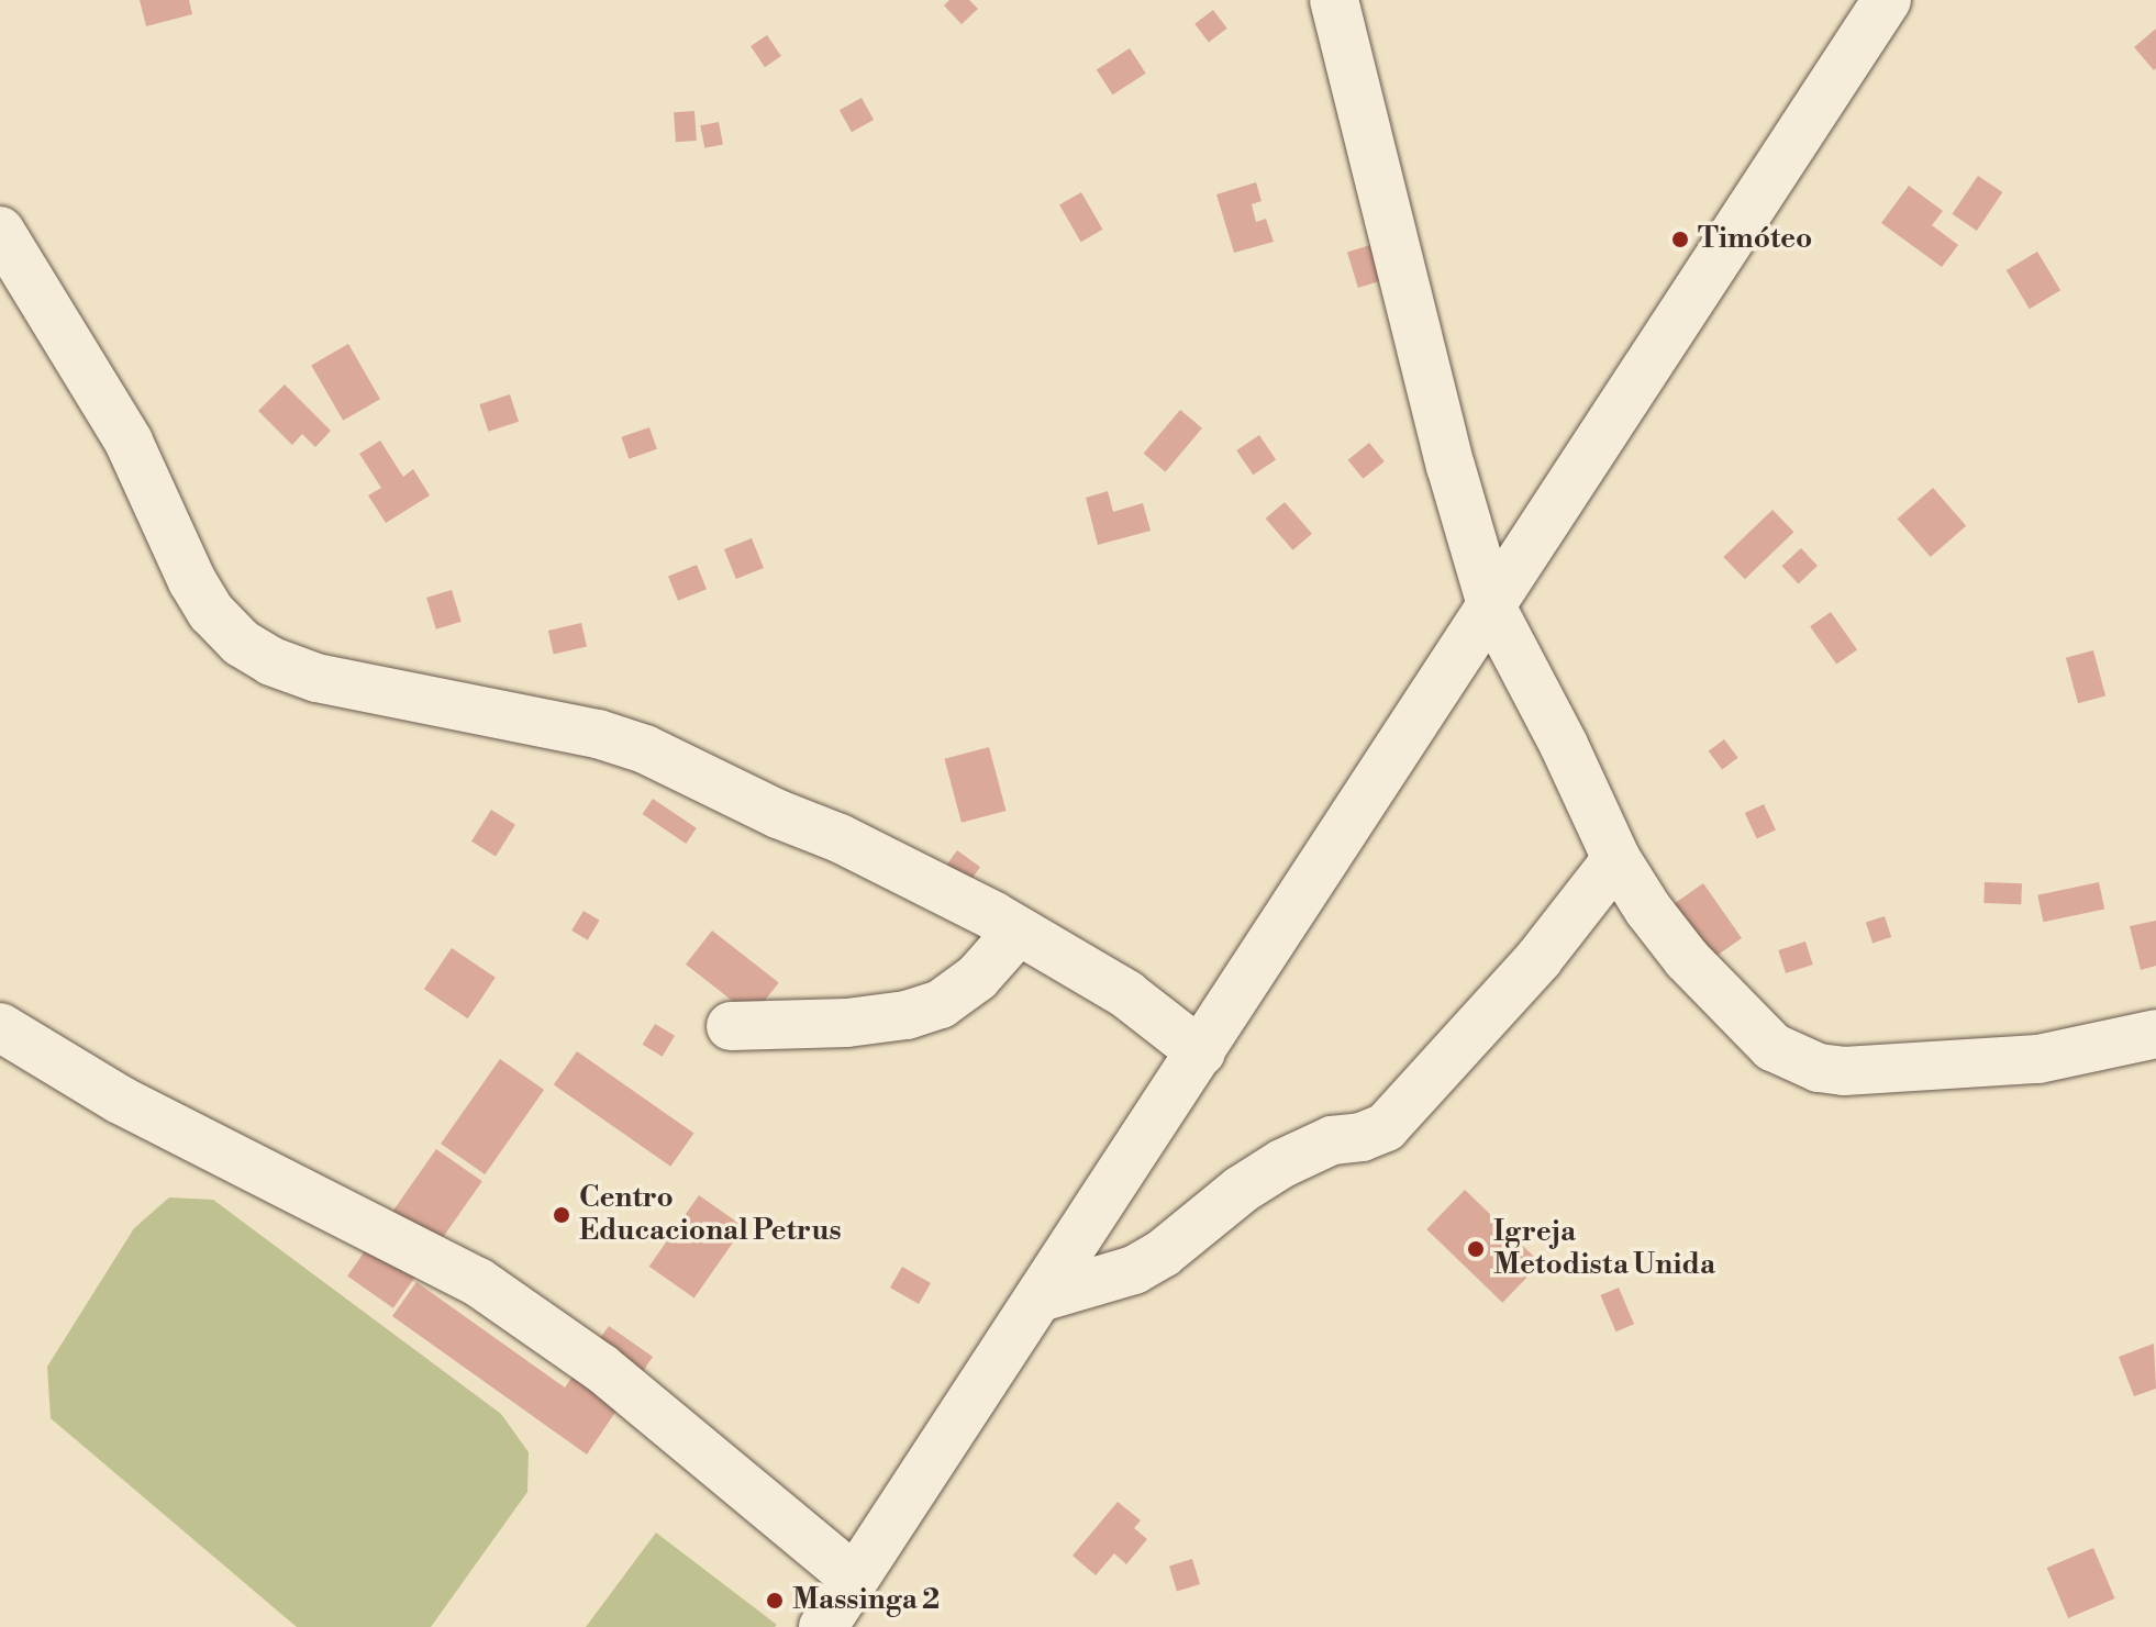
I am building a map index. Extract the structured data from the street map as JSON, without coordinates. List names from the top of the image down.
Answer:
{
  "places": [
    "Timóteo",
    "Centro Educacional Petrus",
    "Igreja Metodista Unida",
    "Massinga 2"
  ]
}
